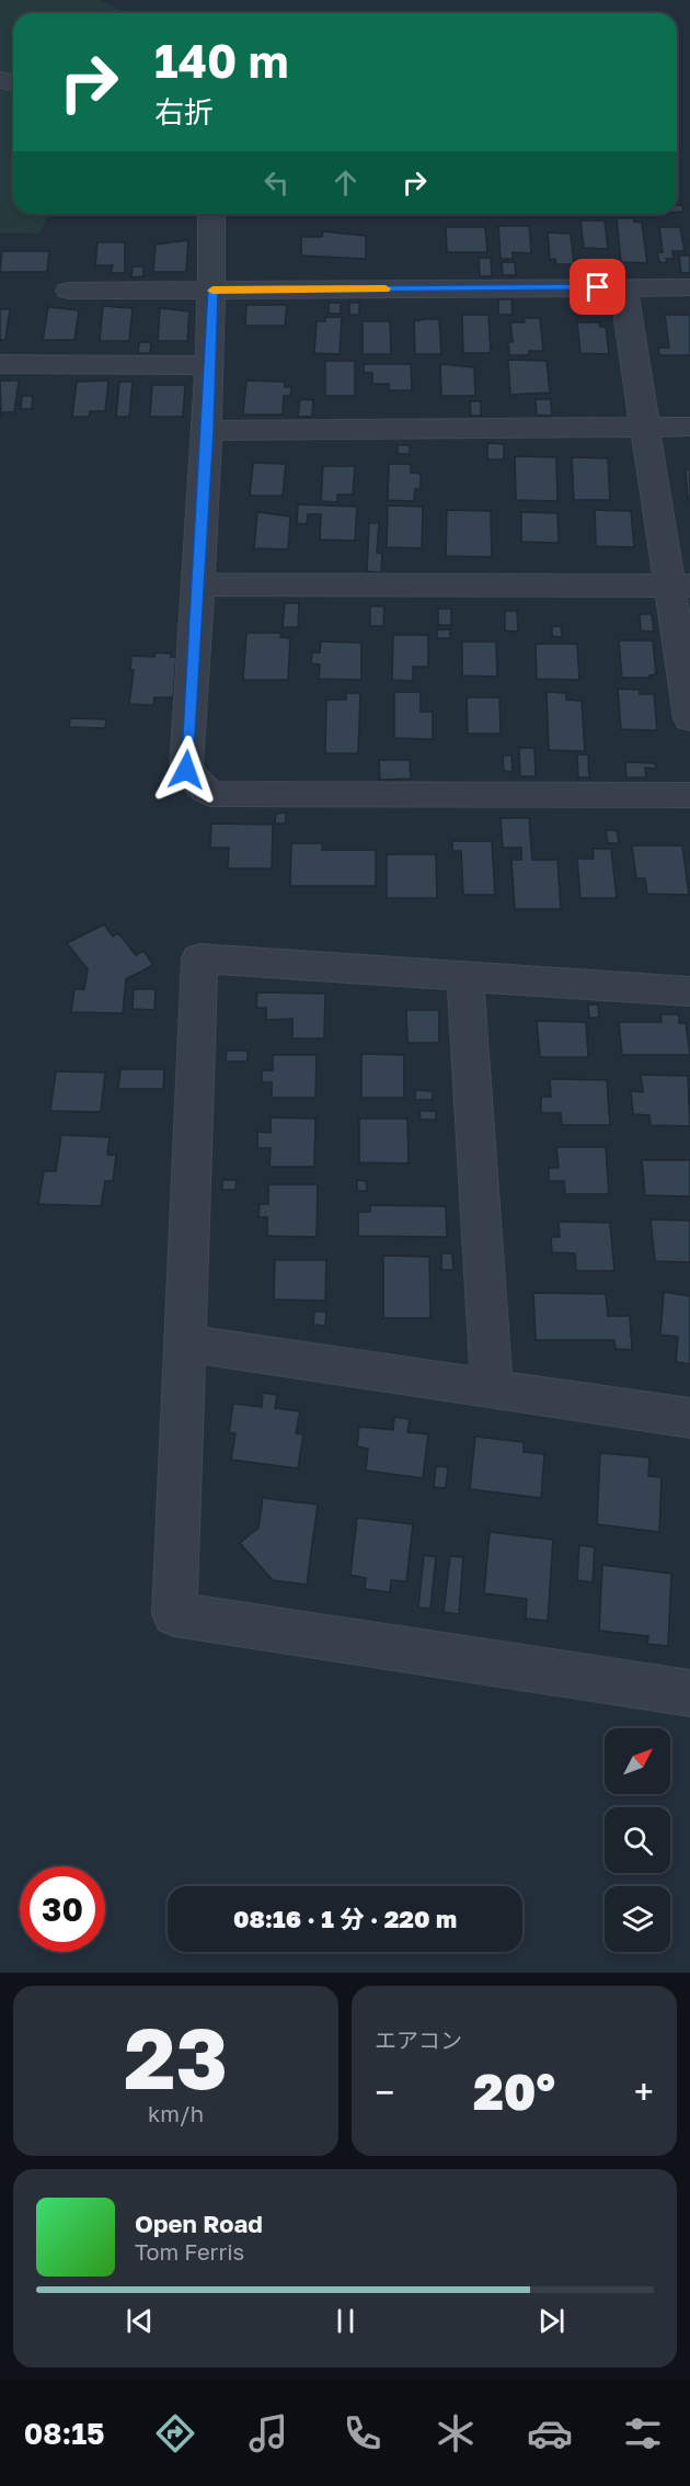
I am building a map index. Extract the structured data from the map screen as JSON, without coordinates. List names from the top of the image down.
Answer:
{
  "north": "top right",
  "page": {
    "turn": ["140 m", "右折"],
    "limit": "30",
    "trip": "08:16 · 1 分 · 220 m",
    "tile": [
      ["23", "km/h"],
      "エアコン"
    ],
    "heat": ["−", "20°", "+"],
    "song": ["Open Road", "Tom Ferris"],
    "tabs": "08:15"
  }
}
